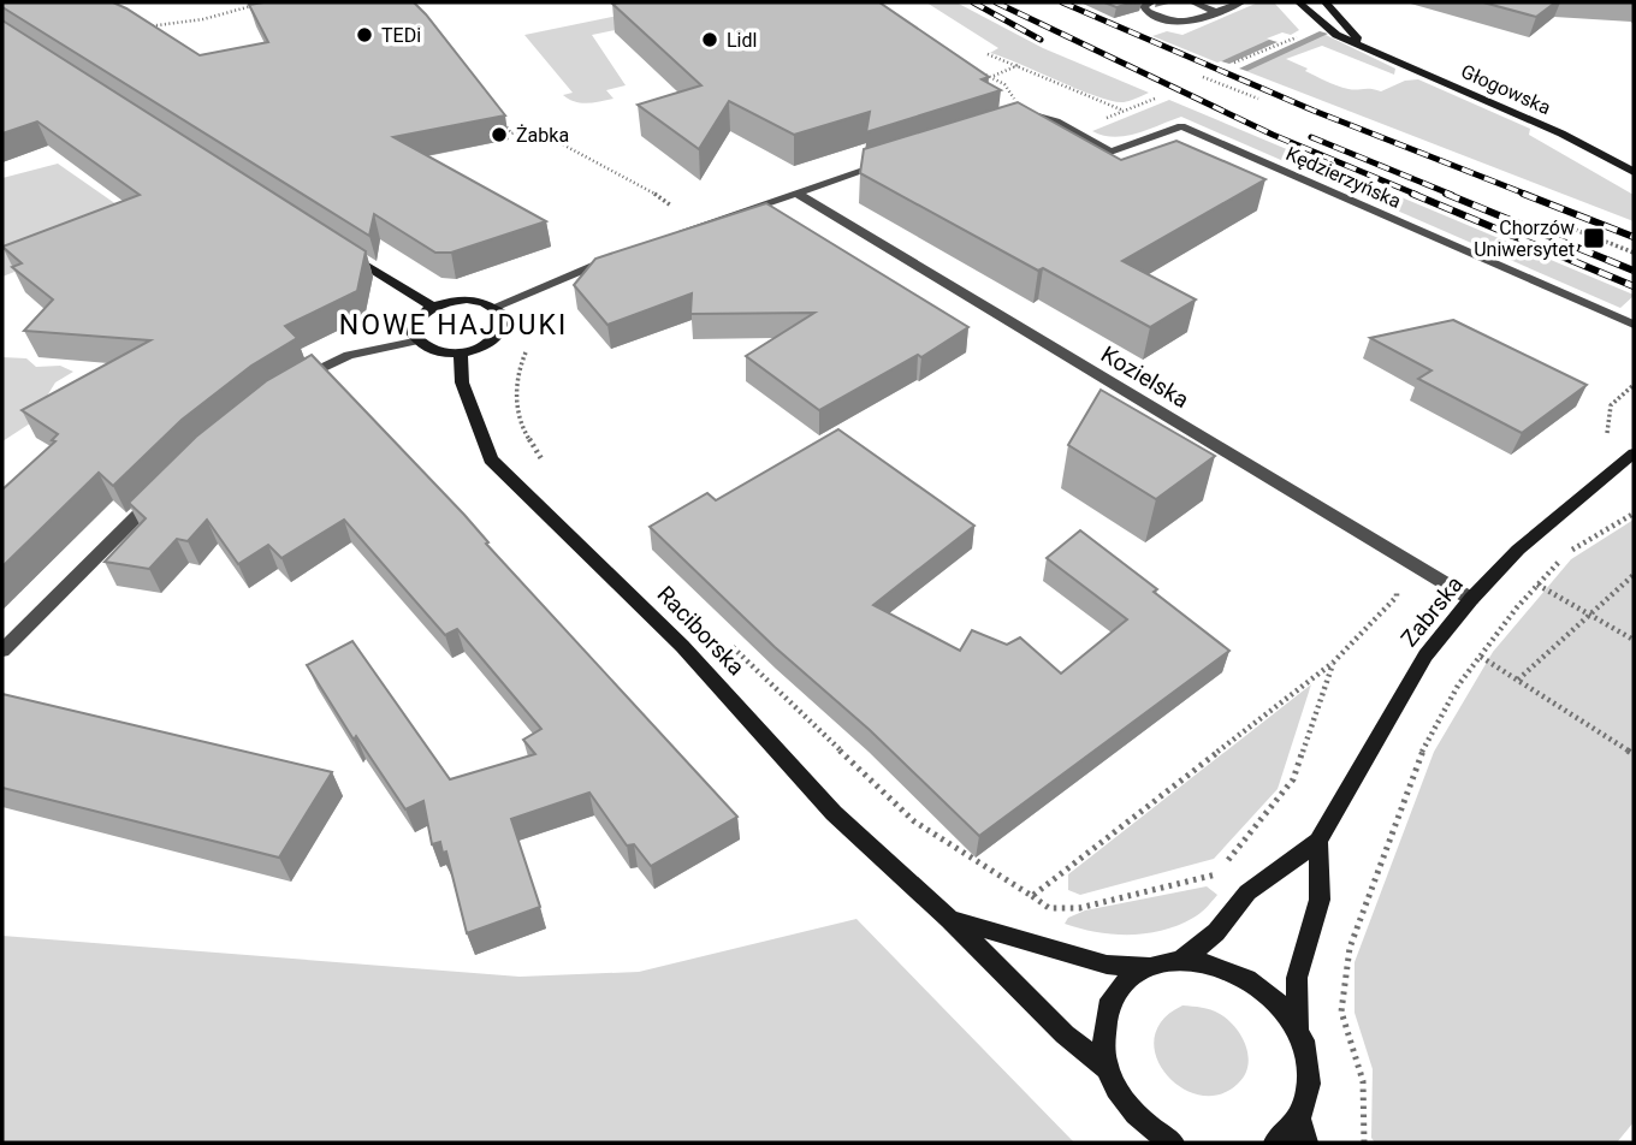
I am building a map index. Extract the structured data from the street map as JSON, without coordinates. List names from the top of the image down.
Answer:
{
  "streets": {
    "street": [
      "Głogowska",
      "Kędzierzyńska",
      "Kozielska",
      "Zabrska",
      "Raciborska"
    ]
  },
  "crossings": [
    ["Kozielska", "Zabrska"]
  ],
  "districts": ["NOWE HAJDUKI"],
  "places": {
    "other": ["TEDi", "Lidl", "Żabka"],
    "transit": ["Chorzów Uniwersytet"]
  }
}
